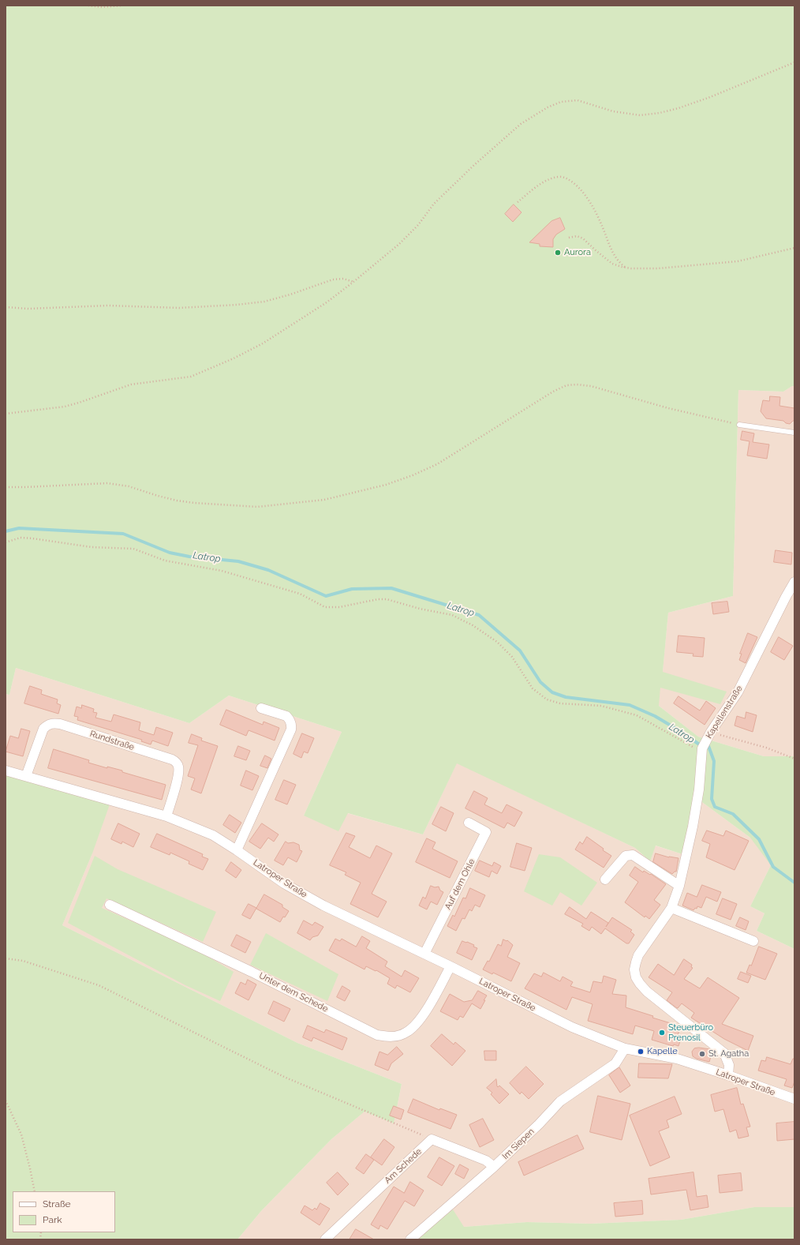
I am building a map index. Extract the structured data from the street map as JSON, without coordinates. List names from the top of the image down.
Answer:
{
  "streets": {
    "street": [
      "Kapellenstraße",
      "Rundstraße",
      "Latroper Straße",
      "Auf dem Ohle",
      "Unter dem Schede",
      "Im Siepen",
      "Am Schede"
    ]
  },
  "crossings": [
    ["Kapellenstraße", "Latroper Straße"],
    ["Rundstraße", "Latroper Straße"],
    ["Latroper Straße", "Auf dem Ohle"],
    ["Latroper Straße", "Unter dem Schede"],
    ["Latroper Straße", "Im Siepen"]
  ],
  "water": ["Latrop"],
  "places": [
    "Aurora",
    "Steuerbüro Prenosil",
    "Kapelle",
    "St. Agatha"
  ],
  "legend": ["Straße", "Park"]
}
